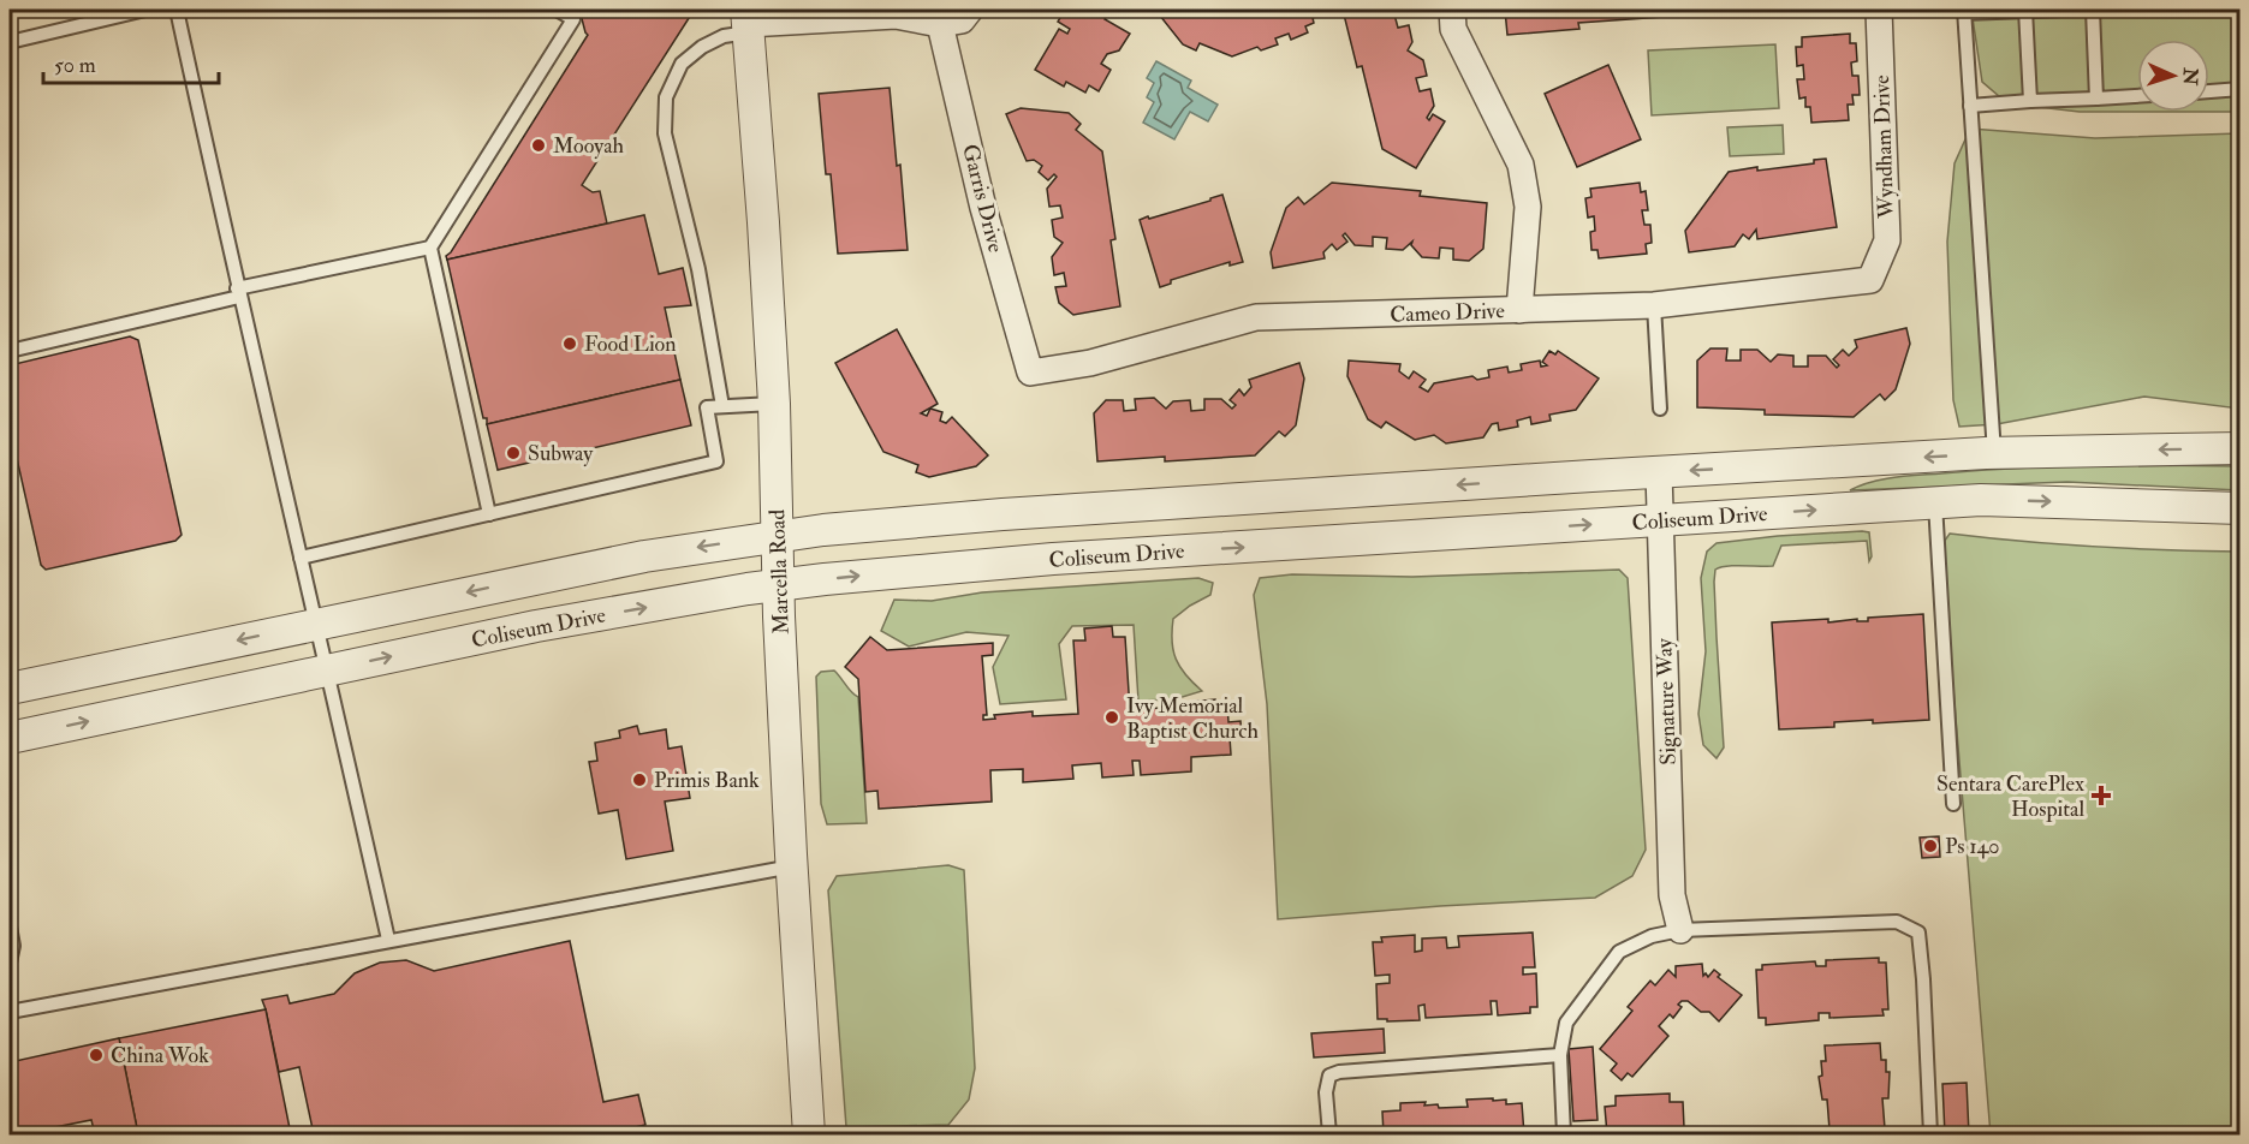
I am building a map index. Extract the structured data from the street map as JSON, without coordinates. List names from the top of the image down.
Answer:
{
  "streets": {
    "street": [
      "Wyndham Drive",
      "Garris Drive",
      "Cameo Drive",
      "Coliseum Drive",
      "Marcella Road",
      "Signature Way"
    ]
  },
  "crossings": [
    ["Wyndham Drive", "Cameo Drive"],
    ["Garris Drive", "Cameo Drive"],
    ["Coliseum Drive", "Marcella Road"],
    ["Coliseum Drive", "Signature Way"]
  ],
  "places": {
    "other": [
      "Mooyah",
      "Food Lion",
      "Subway",
      "Ivy Memorial Baptist Church",
      "Primis Bank",
      "Ps 140",
      "China Wok"
    ],
    "health": ["Sentara CarePlex Hospital"]
  },
  "scale_bar": "50 m",
  "north": "right"
}
